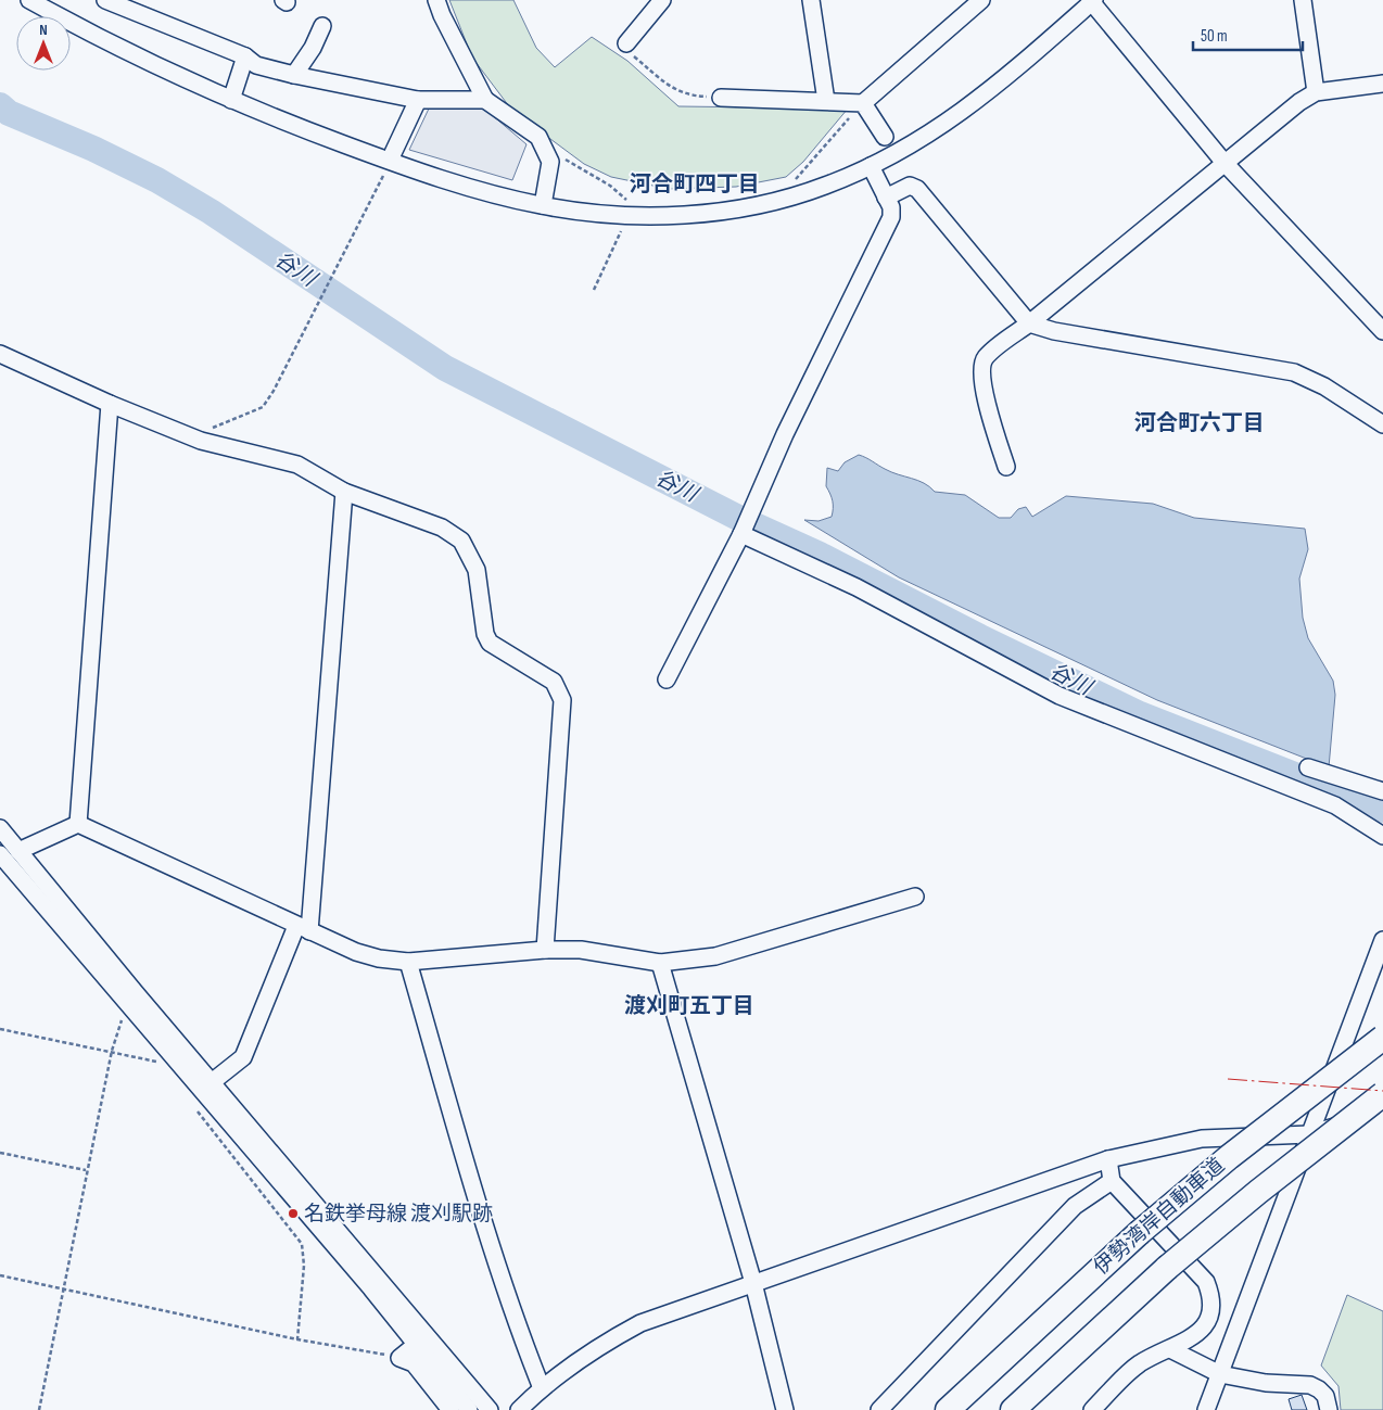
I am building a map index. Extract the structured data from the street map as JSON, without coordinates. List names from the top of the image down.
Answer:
{
  "streets": {
    "highway": ["伊勢湾岸自動車道"]
  },
  "districts": ["河合町四丁目", "河合町六丁目", "渡刈町五丁目"],
  "water": ["谷川"],
  "places": ["名鉄挙母線 渡刈駅跡"],
  "scale_bar": "50 m",
  "north": "top"
}
